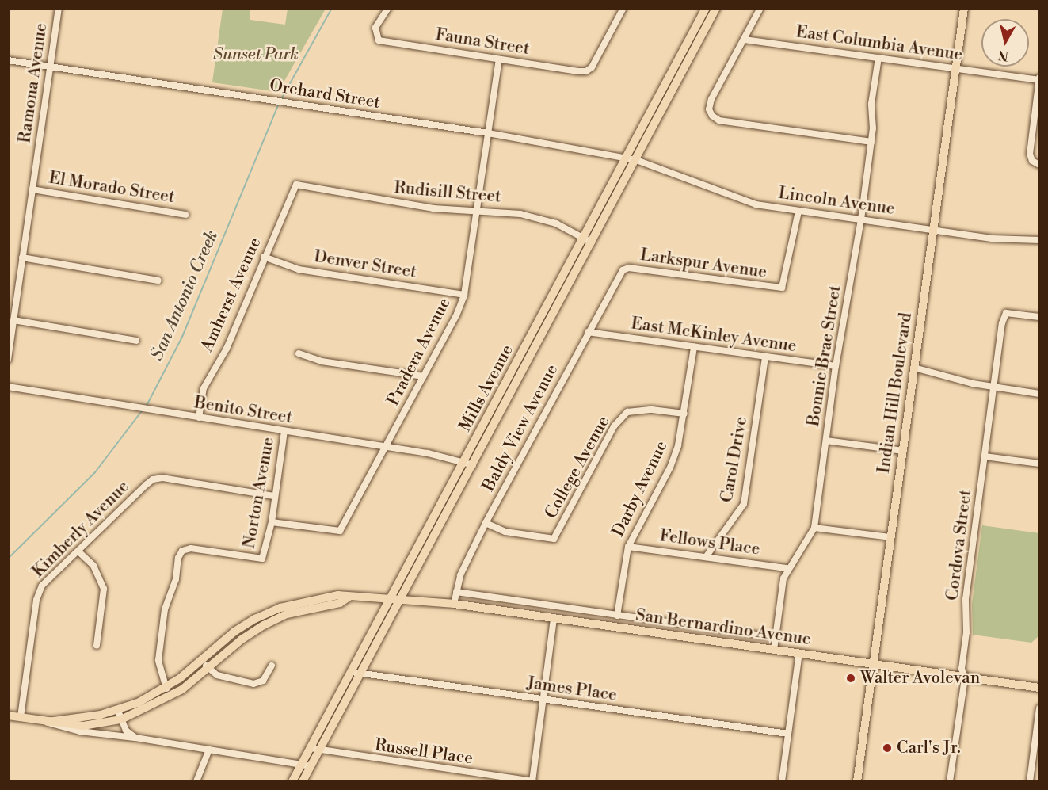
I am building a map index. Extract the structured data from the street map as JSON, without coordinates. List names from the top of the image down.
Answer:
{
  "streets": {
    "main road": ["Mills Avenue", "Indian Hill Boulevard", "San Bernardino Avenue"],
    "street": [
      "Fauna Street",
      "East Columbia Avenue",
      "Ramona Avenue",
      "Orchard Street",
      "El Morado Street",
      "Rudisill Street",
      "Lincoln Avenue",
      "Larkspur Avenue",
      "Denver Street",
      "Amherst Avenue",
      "East McKinley Avenue",
      "Pradera Avenue",
      "Bonnie Brae Street",
      "Benito Street",
      "Baldy View Avenue",
      "Carol Drive",
      "College Avenue",
      "Darby Avenue",
      "Norton Avenue",
      "Kimberly Avenue",
      "Fellows Place",
      "Cordova Street",
      "James Place",
      "Russell Place"
    ]
  },
  "crossings": [
    ["Fauna Street", "Pradera Avenue"],
    ["East Columbia Avenue", "Bonnie Brae Street"],
    ["East Columbia Avenue", "Indian Hill Boulevard"],
    ["Ramona Avenue", "Orchard Street"],
    ["Ramona Avenue", "El Morado Street"],
    ["Orchard Street", "Lincoln Avenue"],
    ["Orchard Street", "Pradera Avenue"],
    ["Orchard Street", "Mills Avenue"],
    ["Rudisill Street", "Amherst Avenue"],
    ["Rudisill Street", "Pradera Avenue"],
    ["Rudisill Street", "Mills Avenue"],
    ["Lincoln Avenue", "Larkspur Avenue"],
    ["Lincoln Avenue", "Bonnie Brae Street"],
    ["Lincoln Avenue", "Mills Avenue"],
    ["Lincoln Avenue", "Indian Hill Boulevard"],
    ["Larkspur Avenue", "Baldy View Avenue"],
    ["Denver Street", "Amherst Avenue"],
    ["Denver Street", "Pradera Avenue"],
    ["Amherst Avenue", "Benito Street"],
    ["East McKinley Avenue", "Bonnie Brae Street"],
    ["East McKinley Avenue", "Baldy View Avenue"],
    ["East McKinley Avenue", "Carol Drive"],
    ["East McKinley Avenue", "Darby Avenue"],
    ["Pradera Avenue", "Benito Street"],
    ["Pradera Avenue", "Norton Avenue"],
    ["Bonnie Brae Street", "Fellows Place"],
    ["Bonnie Brae Street", "San Bernardino Avenue"],
    ["Mills Avenue", "Benito Street"],
    ["Mills Avenue", "San Bernardino Avenue"],
    ["Mills Avenue", "James Place"],
    ["Mills Avenue", "Russell Place"],
    ["Indian Hill Boulevard", "San Bernardino Avenue"],
    ["Benito Street", "Norton Avenue"],
    ["Baldy View Avenue", "College Avenue"],
    ["Baldy View Avenue", "San Bernardino Avenue"],
    ["Carol Drive", "Fellows Place"],
    ["College Avenue", "Darby Avenue"],
    ["Darby Avenue", "Fellows Place"],
    ["Norton Avenue", "Kimberly Avenue"],
    ["Norton Avenue", "San Bernardino Avenue"],
    ["Cordova Street", "San Bernardino Avenue"]
  ],
  "water": ["San Antonio Creek"],
  "parks": ["Sunset Park"],
  "places": ["Walter Avolevan", "Carl's Jr."],
  "north": "bottom"
}
